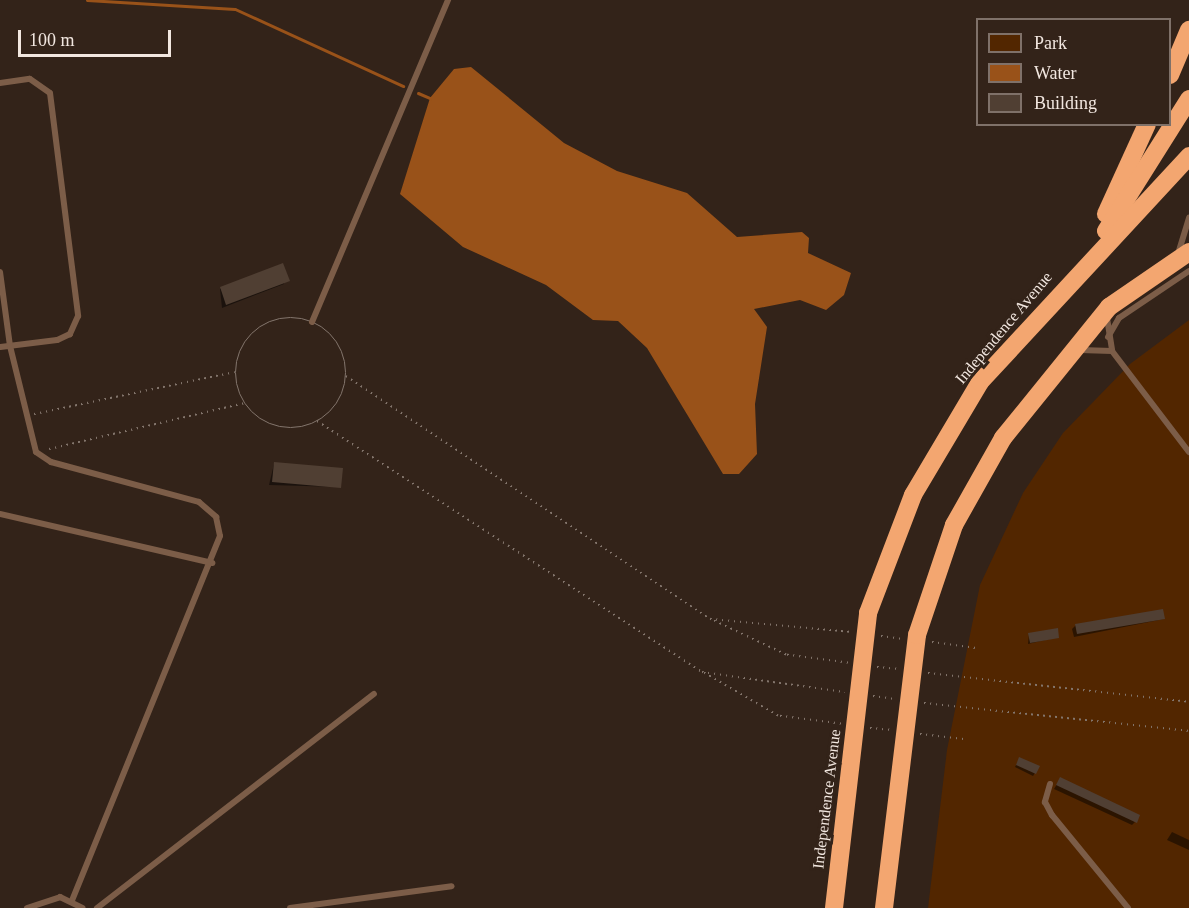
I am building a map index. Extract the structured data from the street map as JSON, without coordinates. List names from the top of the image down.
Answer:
{
  "streets": {
    "highway": ["Independence Avenue"]
  },
  "legend": ["Park", "Water", "Building"],
  "scale_bar": "100 m"
}
